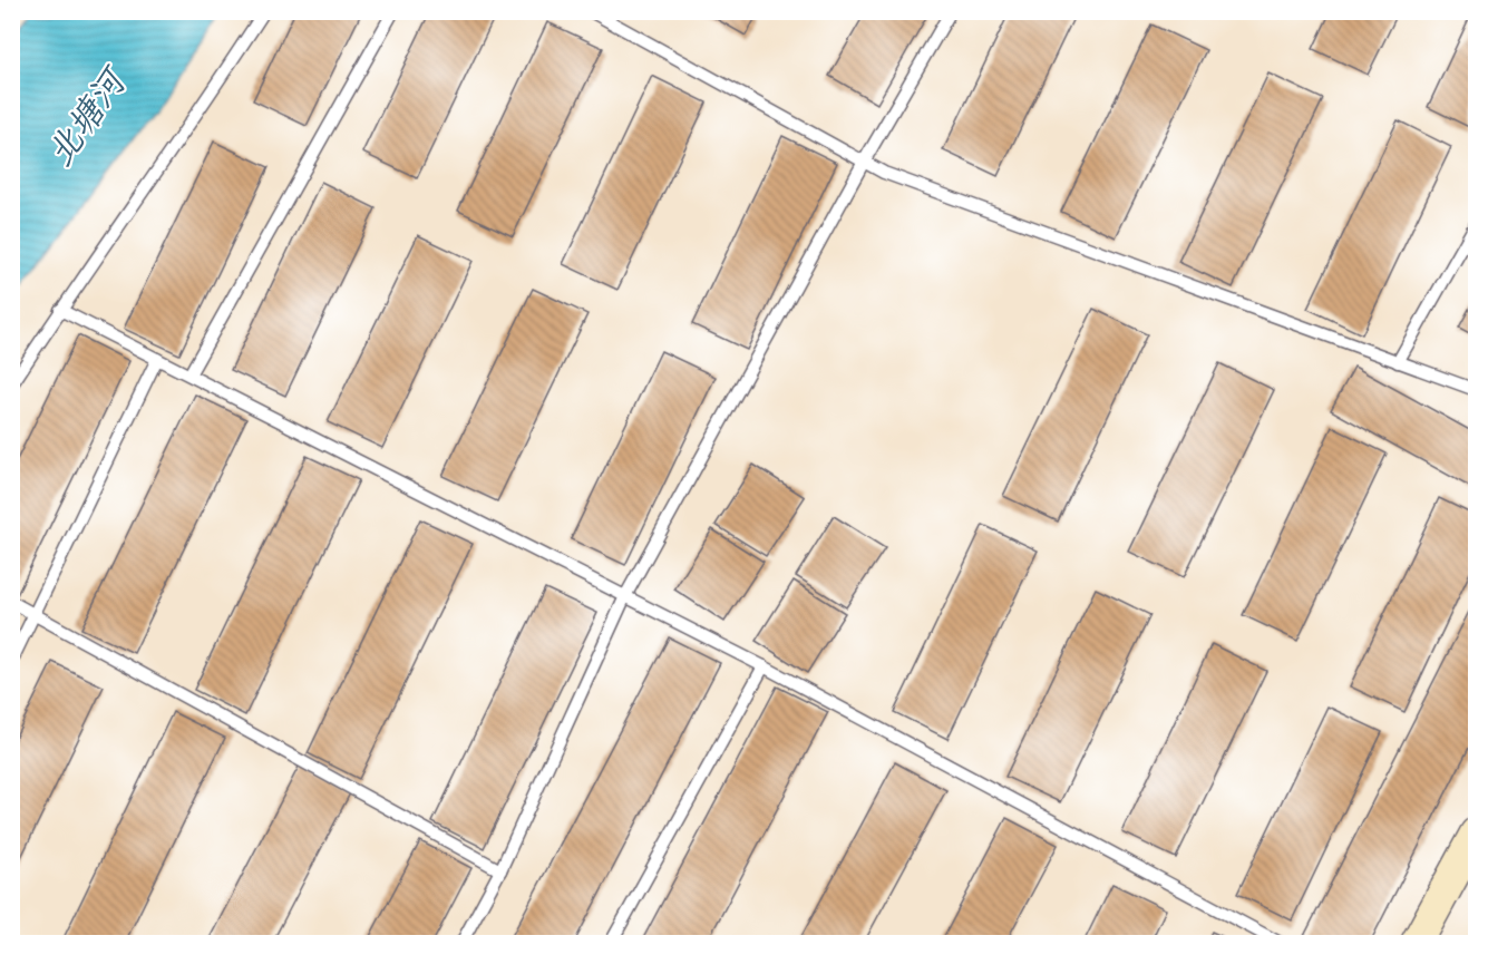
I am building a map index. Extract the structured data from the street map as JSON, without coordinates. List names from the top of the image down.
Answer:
{
  "water": ["北塘河"]
}
